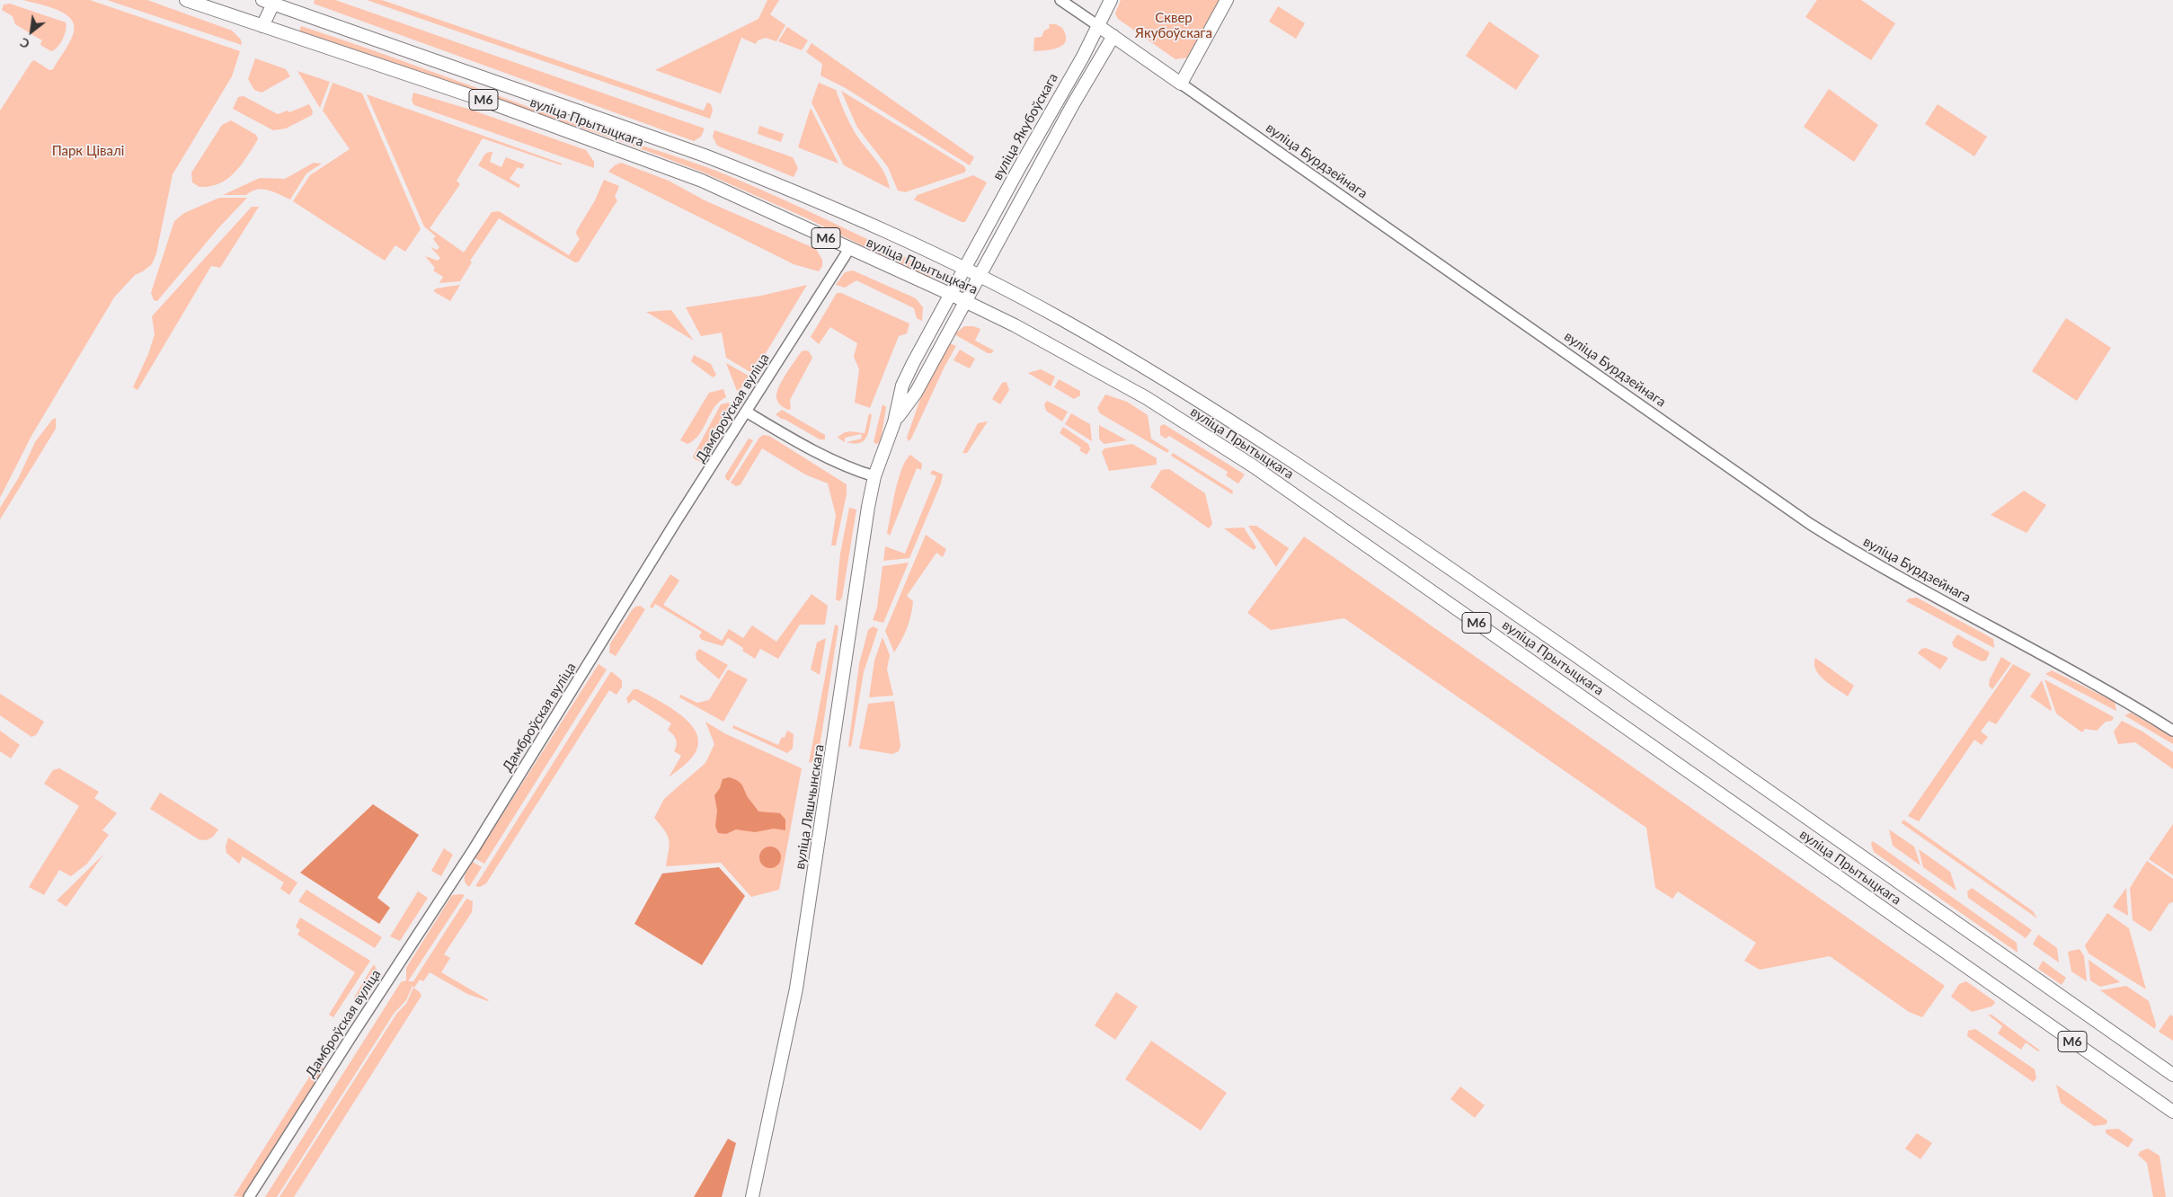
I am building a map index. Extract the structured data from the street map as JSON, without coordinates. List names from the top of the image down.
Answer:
{
  "streets": {
    "main road": [
      "М6",
      "вуліца Прытыцкага",
      "вуліца Якубоўскага",
      "вуліца Бурдзейнага",
      "вуліца Ляшчынскага"
    ],
    "street": ["Дамброўская вуліца"]
  },
  "crossings": [
    ["вуліца Прытыцкага", "вуліца Якубоўскага"],
    ["вуліца Прытыцкага", "Дамброўская вуліца"],
    ["вуліца Прытыцкага", "вуліца Ляшчынскага"],
    ["вуліца Якубоўскага", "вуліца Бурдзейнага"],
    ["вуліца Якубоўскага", "вуліца Ляшчынскага"]
  ],
  "parks": ["Сквер Якубоўскага", "Парк Цівалі"],
  "north": "bottom left"
}
